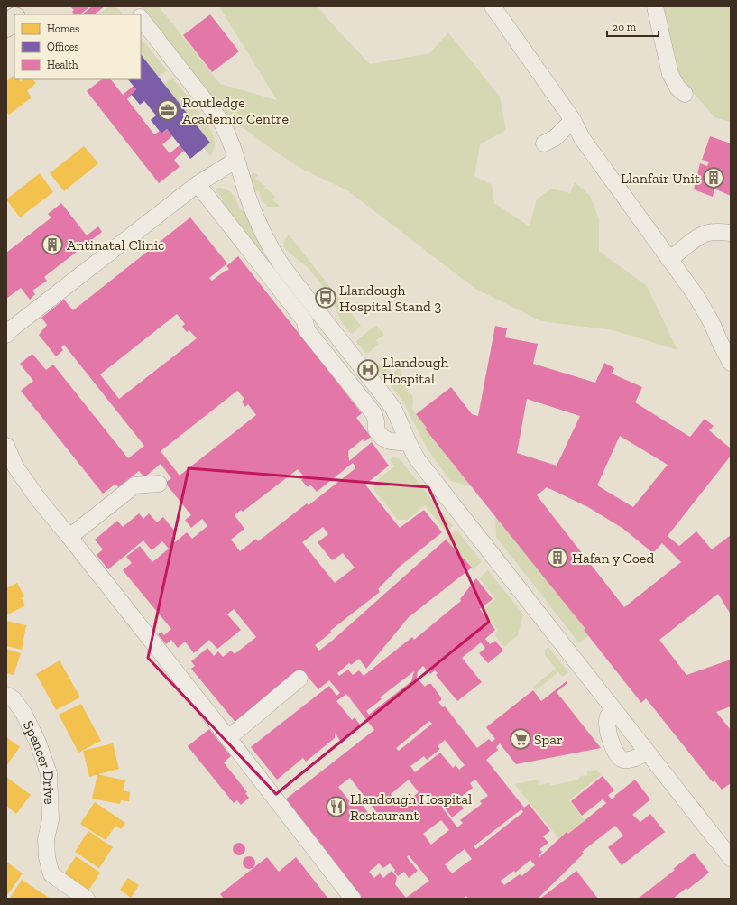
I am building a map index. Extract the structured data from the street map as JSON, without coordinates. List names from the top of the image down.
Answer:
{
  "streets": {
    "street": ["Spencer Drive"]
  },
  "places": {
    "office": ["Routledge Academic Centre"],
    "building": ["Llanfair Unit", "Antinatal Clinic", "Hafan y Coed"],
    "bus stop": ["Llandough Hospital Stand 3"],
    "hospital": ["Llandough Hospital"],
    "supermarket": ["Spar"],
    "restaurant": ["Llandough Hospital Restaurant"]
  },
  "legend": ["Homes", "Offices", "Health"],
  "scale_bar": "20 m"
}
